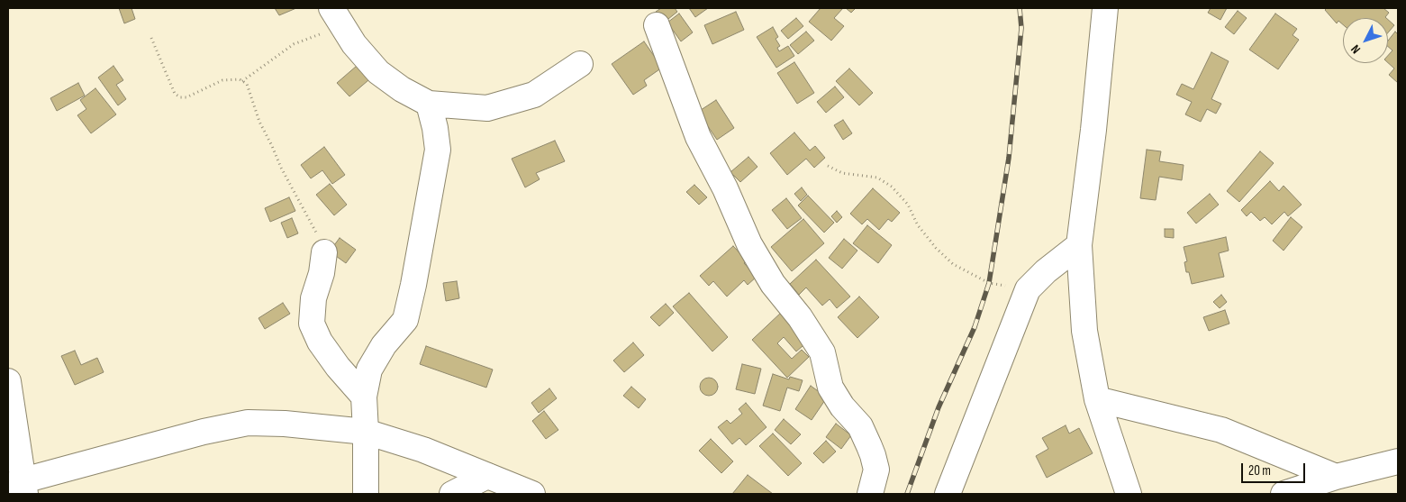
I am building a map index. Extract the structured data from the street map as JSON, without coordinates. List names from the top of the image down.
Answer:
{
  "scale_bar": "20 m",
  "north": "bottom left"
}
